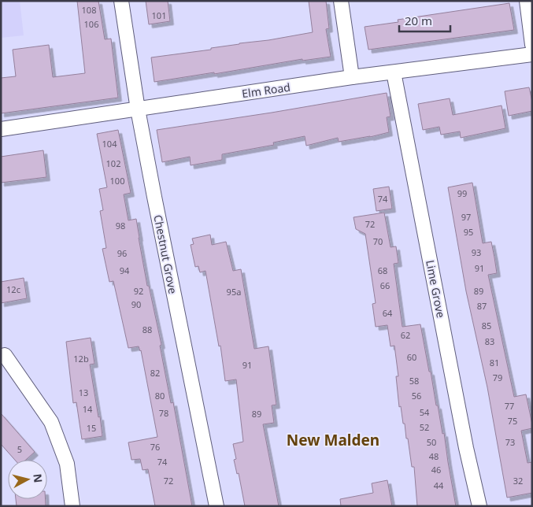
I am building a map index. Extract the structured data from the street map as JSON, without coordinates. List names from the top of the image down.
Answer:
{
  "streets": {
    "street": ["Elm Road", "Chestnut Grove", "Lime Grove"]
  },
  "crossings": [
    ["Elm Road", "Chestnut Grove"],
    ["Elm Road", "Lime Grove"]
  ],
  "districts": ["New Malden"],
  "house_numbers": [
    "108",
    "101",
    "106",
    "104",
    "102",
    "100",
    "99",
    "74",
    "97",
    "72",
    "98",
    "95",
    "70",
    "93",
    "96",
    "91",
    "94",
    "68",
    "66",
    "12c",
    "92",
    "89",
    "95a",
    "90",
    "87",
    "64",
    "85",
    "88",
    "62",
    "83",
    "60",
    "12b",
    "81",
    "91",
    "82",
    "79",
    "58",
    "13",
    "80",
    "56",
    "77",
    "14",
    "54",
    "78",
    "89",
    "75",
    "52",
    "15",
    "50",
    "73",
    "76",
    "5",
    "48",
    "74",
    "46",
    "72",
    "32",
    "44"
  ],
  "scale_bar": "20 m",
  "north": "right"
}
